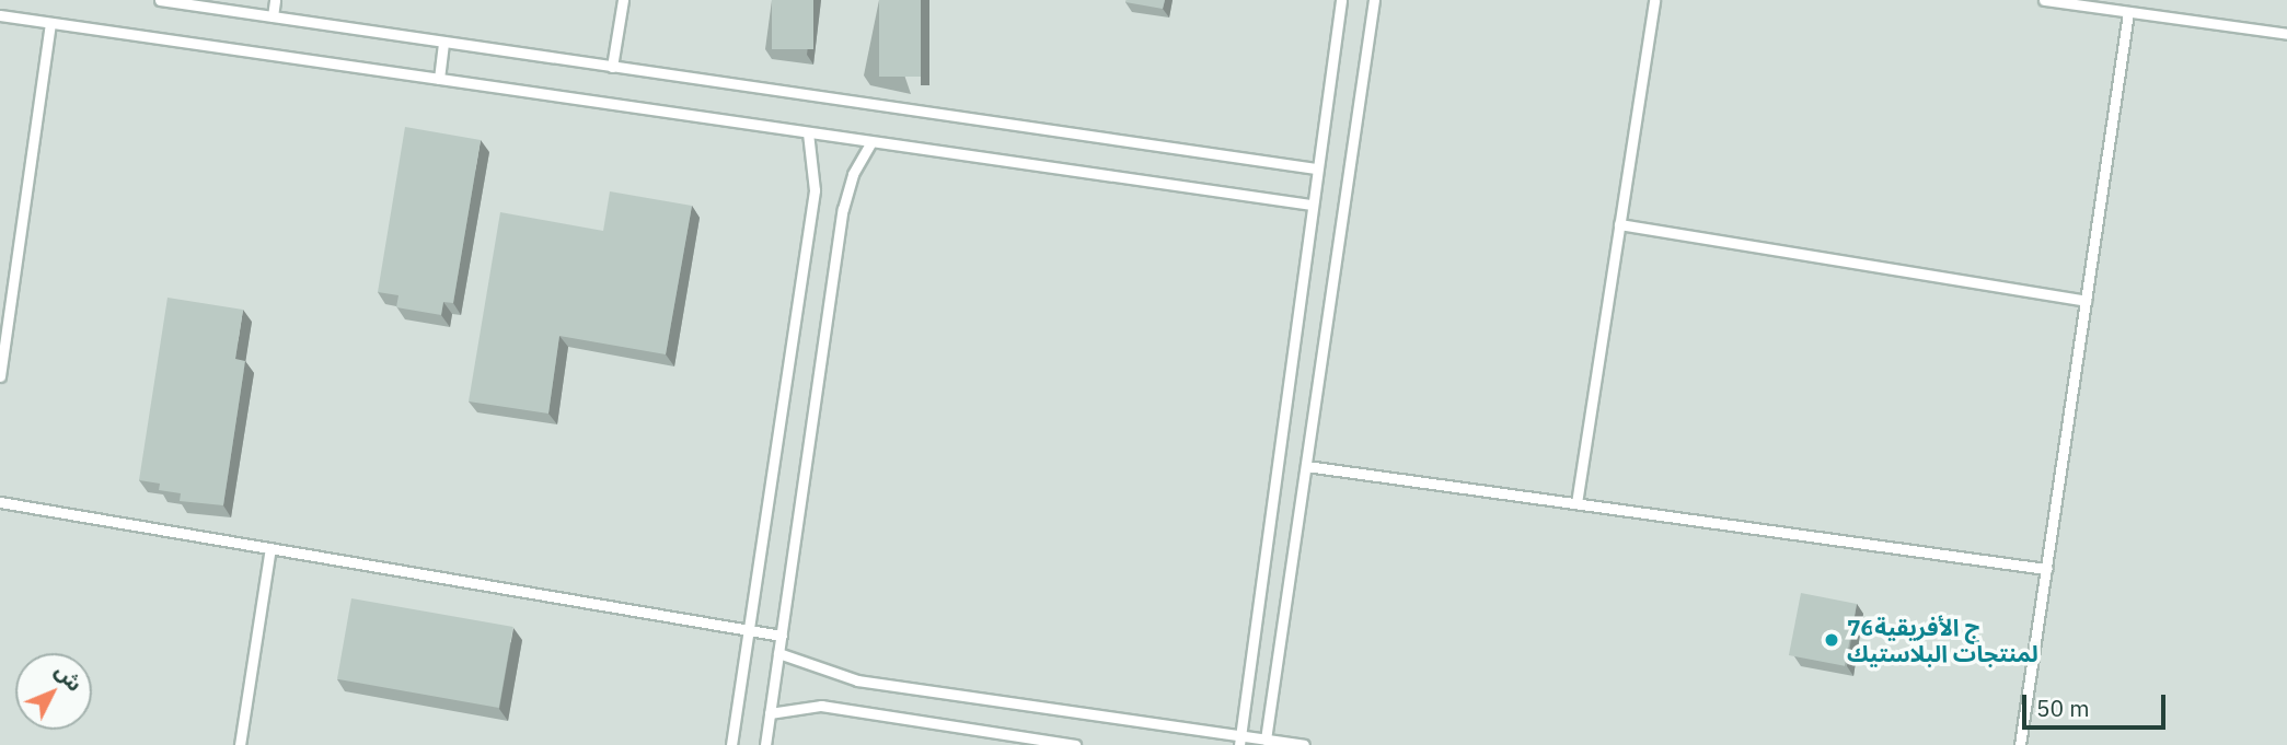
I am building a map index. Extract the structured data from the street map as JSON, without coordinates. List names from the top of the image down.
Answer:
{
  "places": ["76ج الأفريقية لمنتجات البلاستيك"],
  "scale_bar": "50 m",
  "north": "top right"
}
